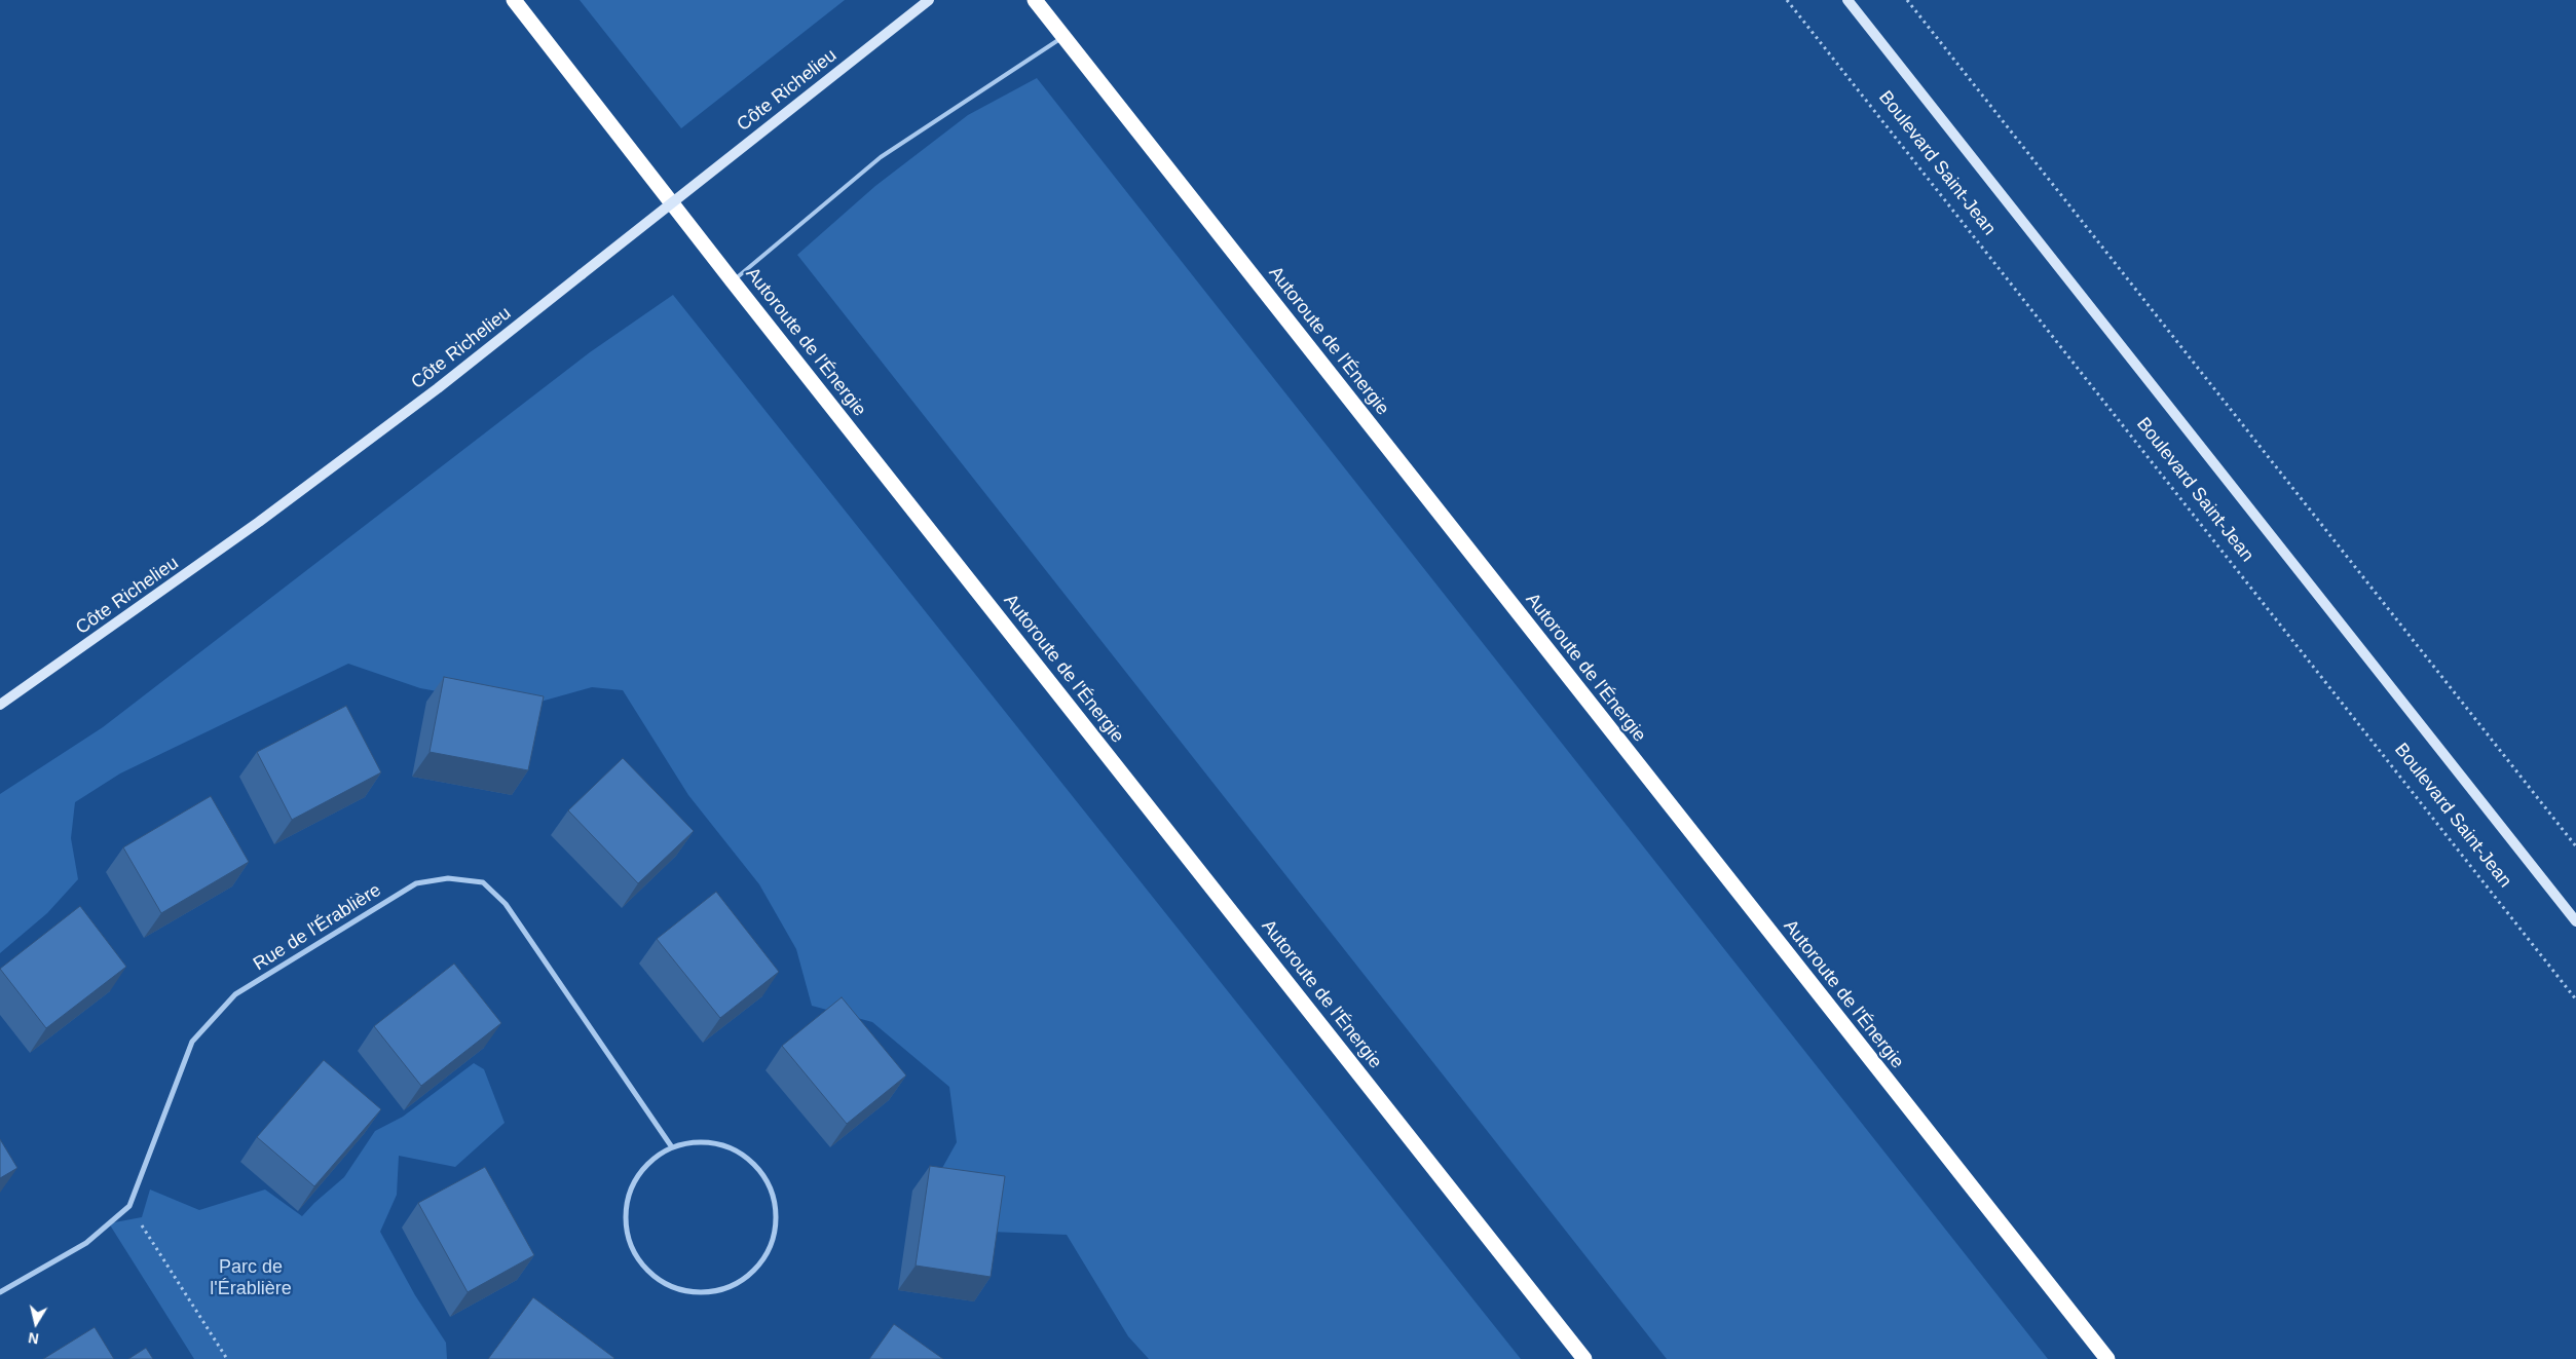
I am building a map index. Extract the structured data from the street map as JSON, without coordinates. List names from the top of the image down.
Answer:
{
  "streets": {
    "highway": ["Autoroute de l'Énergie"],
    "street": ["Côte Richelieu", "Boulevard Saint-Jean", "Rue de l'Érablière"]
  },
  "parks": ["Parc de l'Érablière"],
  "north": "bottom"
}
